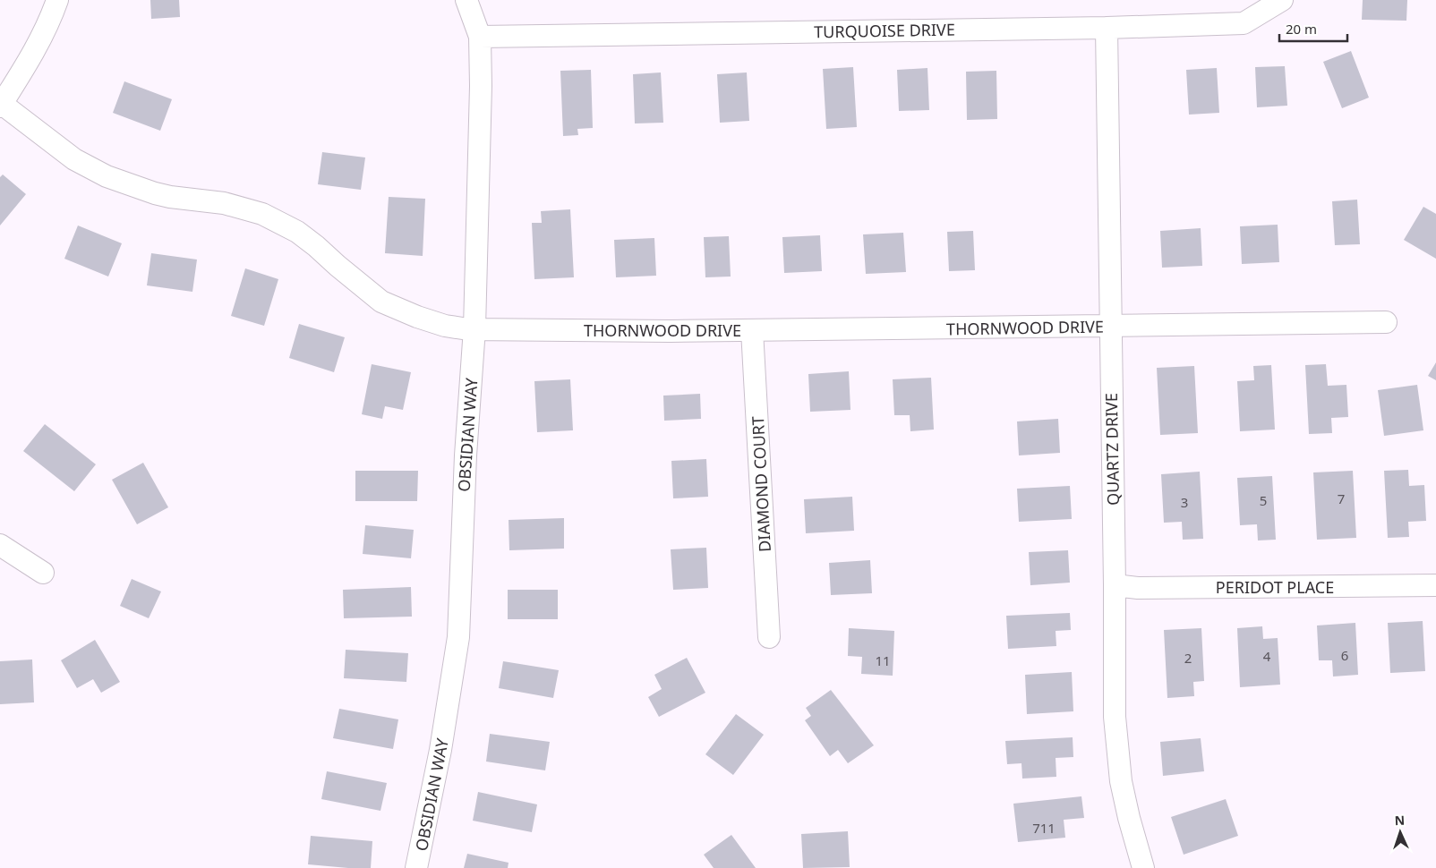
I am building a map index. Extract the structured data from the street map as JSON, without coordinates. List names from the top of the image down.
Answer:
{
  "streets": {
    "street": [
      "TURQUOISE DRIVE",
      "THORNWOOD DRIVE",
      "OBSIDIAN WAY",
      "QUARTZ DRIVE",
      "DIAMOND COURT",
      "PERIDOT PLACE"
    ]
  },
  "crossings": [
    ["TURQUOISE DRIVE", "OBSIDIAN WAY"],
    ["TURQUOISE DRIVE", "QUARTZ DRIVE"],
    ["THORNWOOD DRIVE", "OBSIDIAN WAY"],
    ["THORNWOOD DRIVE", "QUARTZ DRIVE"],
    ["THORNWOOD DRIVE", "DIAMOND COURT"],
    ["QUARTZ DRIVE", "PERIDOT PLACE"]
  ],
  "house_numbers": [
    "7",
    "5",
    "3",
    "6",
    "4",
    "2",
    "11",
    "711"
  ],
  "scale_bar": "20 m",
  "north": "top"
}
